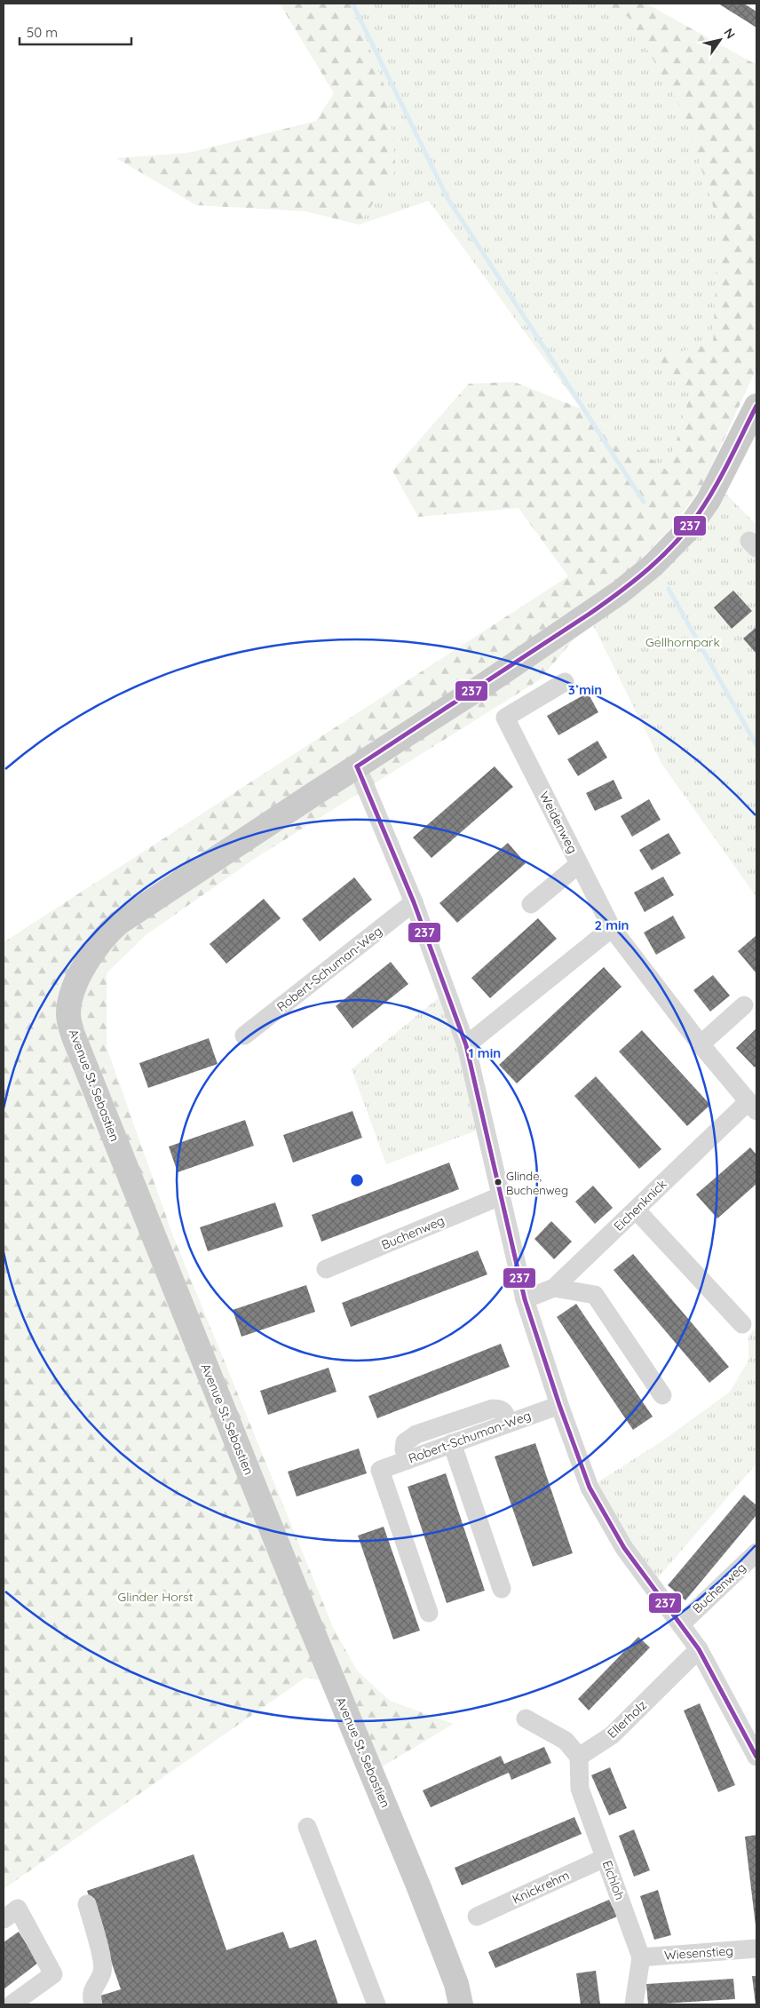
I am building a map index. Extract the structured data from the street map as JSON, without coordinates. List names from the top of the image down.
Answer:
{
  "streets": {
    "main road": ["Avenue St. Sebastien"],
    "street": [
      "Weidenweg",
      "Robert-Schuman-Weg",
      "Eichenknick",
      "Buchenweg",
      "Ellerholz",
      "Eichloh",
      "Knickrehm",
      "Wiesenstieg"
    ]
  },
  "crossings": [
    ["Weidenweg", "Eichenknick"],
    ["Robert-Schuman-Weg", "Buchenweg"],
    ["Avenue St. Sebastien", "Buchenweg"],
    ["Eichenknick", "Buchenweg"],
    ["Buchenweg", "Ellerholz"],
    ["Ellerholz", "Eichloh"],
    ["Eichloh", "Knickrehm"],
    ["Eichloh", "Wiesenstieg"]
  ],
  "parks": ["Gellhornpark", "Glinder Horst"],
  "places": ["Glinde, Buchenweg"],
  "lines": ["transit line 237"],
  "scale_bar": "50 m",
  "north": "top right",
  "rings": ["3 min", "2 min", "1 min"]
}
